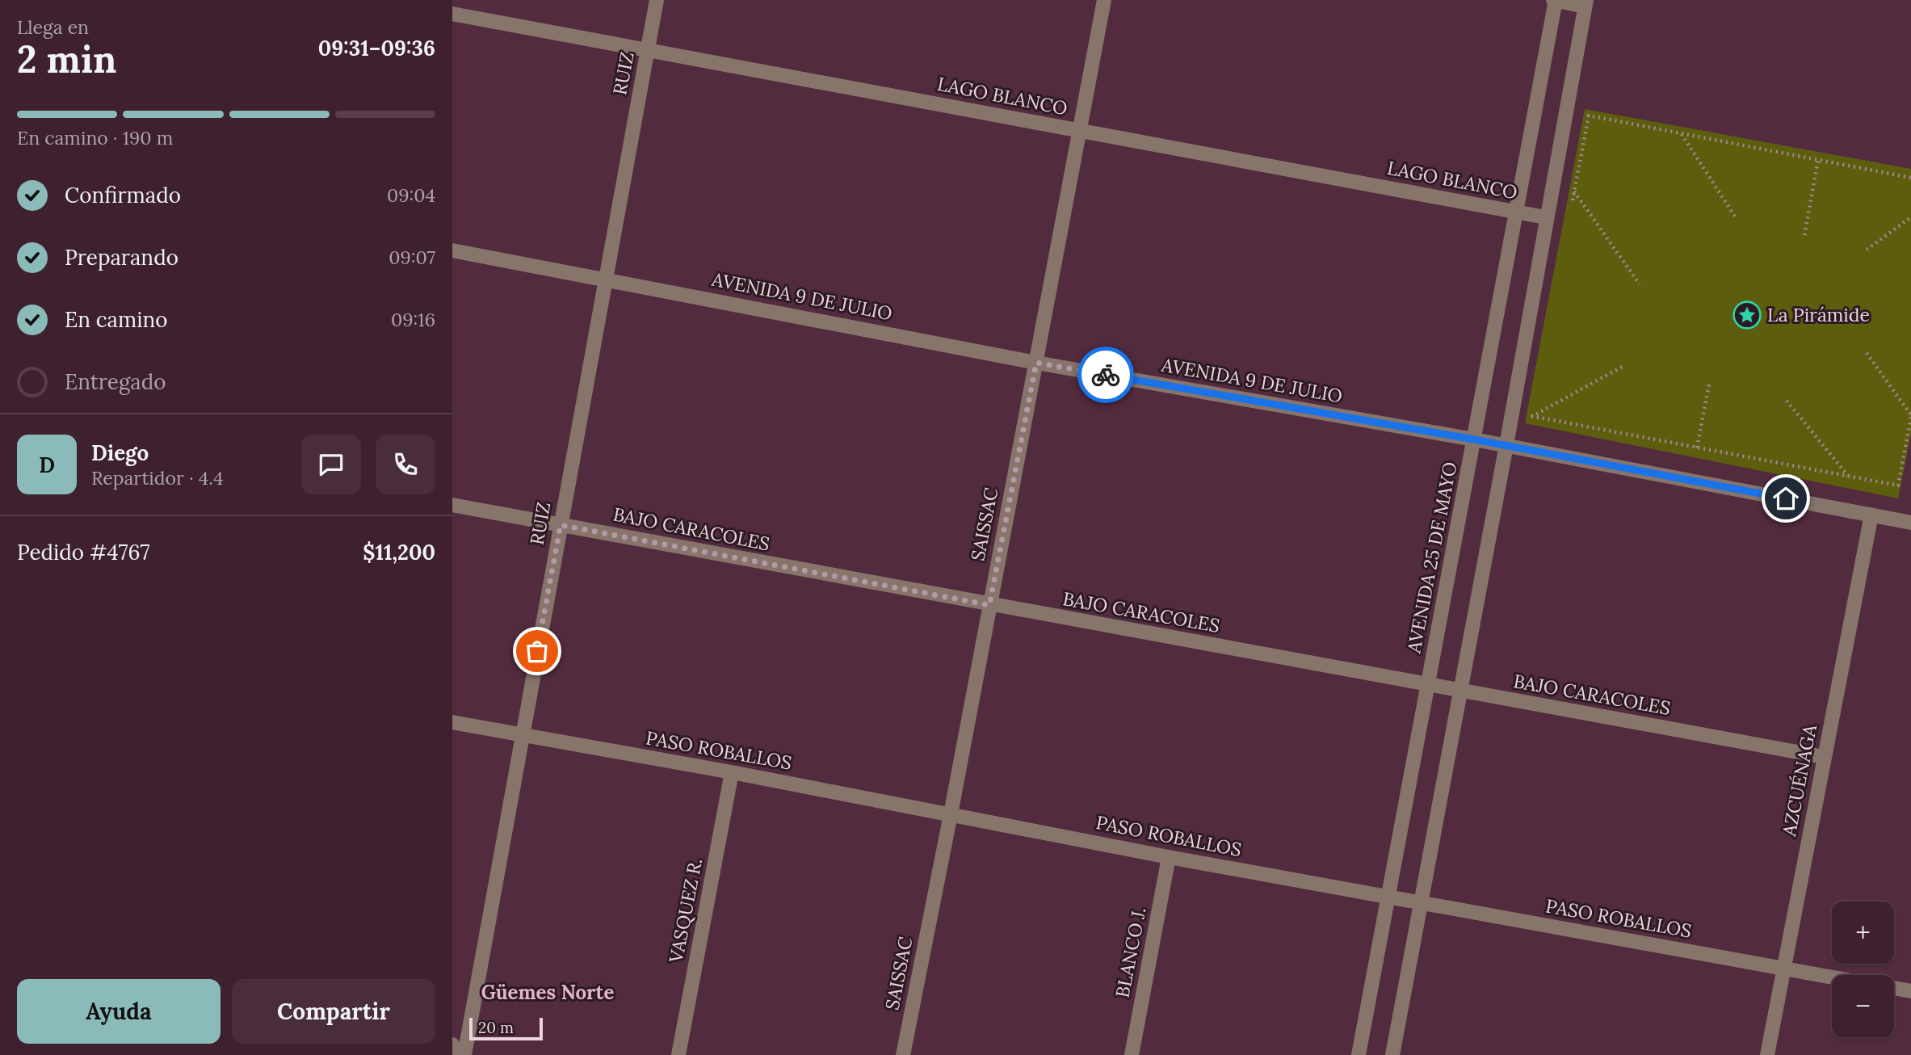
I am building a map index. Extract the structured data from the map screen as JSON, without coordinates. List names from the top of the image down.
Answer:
{
  "streets": {
    "street": [
      "RUIZ",
      "LAGO BLANCO",
      "AVENIDA 9 DE JULIO",
      "SAISSAC",
      "BAJO CARACOLES",
      "AVENIDA 25 DE MAYO",
      "PASO ROBALLOS",
      "AZCUÉNAGA",
      "VASQUEZ R.",
      "BLANCO J."
    ]
  },
  "crossings": [
    ["RUIZ", "LAGO BLANCO"],
    ["RUIZ", "AVENIDA 9 DE JULIO"],
    ["RUIZ", "BAJO CARACOLES"],
    ["RUIZ", "PASO ROBALLOS"],
    ["LAGO BLANCO", "SAISSAC"],
    ["LAGO BLANCO", "AVENIDA 25 DE MAYO"],
    ["AVENIDA 9 DE JULIO", "SAISSAC"],
    ["AVENIDA 9 DE JULIO", "AVENIDA 25 DE MAYO"],
    ["AVENIDA 9 DE JULIO", "AZCUÉNAGA"],
    ["SAISSAC", "BAJO CARACOLES"],
    ["SAISSAC", "PASO ROBALLOS"],
    ["BAJO CARACOLES", "AVENIDA 25 DE MAYO"],
    ["BAJO CARACOLES", "AZCUÉNAGA"],
    ["AVENIDA 25 DE MAYO", "PASO ROBALLOS"],
    ["PASO ROBALLOS", "AZCUÉNAGA"],
    ["PASO ROBALLOS", "VASQUEZ R."],
    ["PASO ROBALLOS", "BLANCO J."]
  ],
  "districts": ["Güemes Norte"],
  "places": {
    "place": ["La Pirámide"]
  },
  "scale_bar": "20 m",
  "page": {
    "heading": ["2 min", "Llega en", "09:31–09:36"],
    "panel": [
      "Diego",
      "Repartidor · 4.4",
      "Pedido #4767",
      "$11,200"
    ],
    "bar": "En camino · 190 m",
    "list": [
      ["Confirmado", "09:04"],
      ["Preparando", "09:07"],
      ["En camino", "09:16"],
      "Entregado"
    ],
    "round": "D",
    "map_buttons": ["+", "−"],
    "buttons": ["Ayuda", "Compartir"],
    "scale": "20 m"
  }
}
